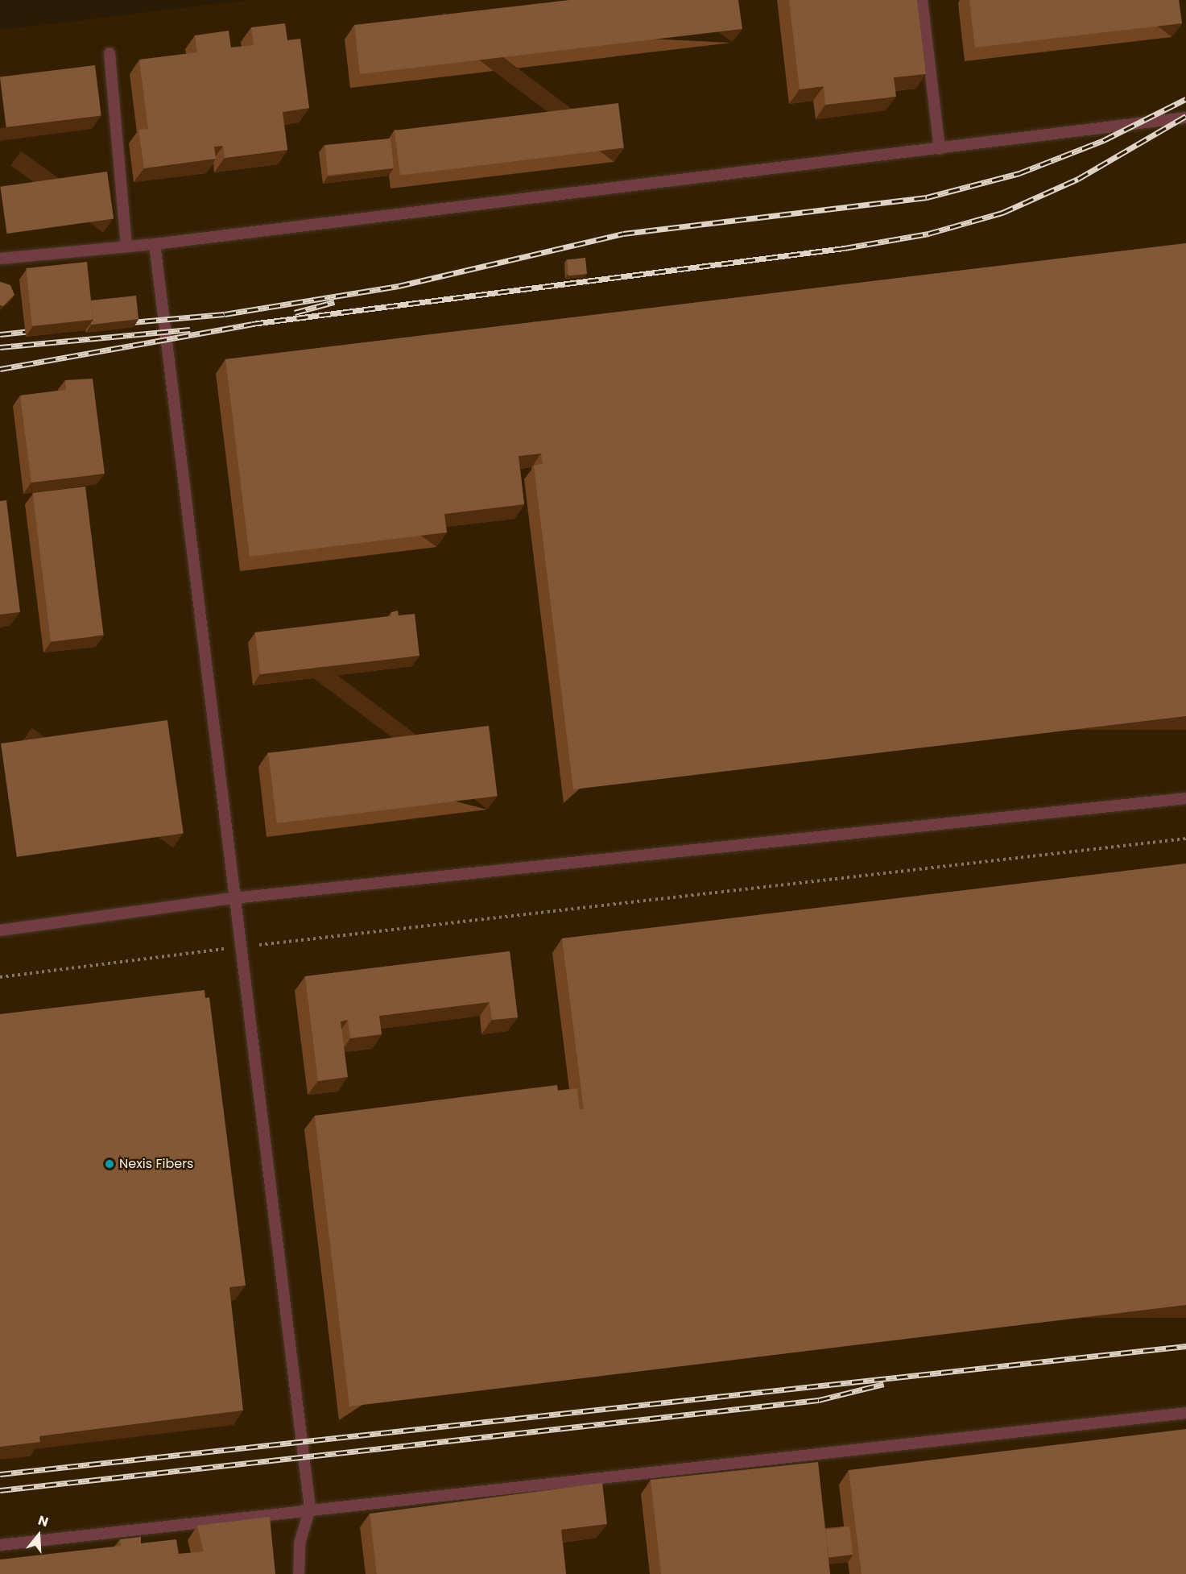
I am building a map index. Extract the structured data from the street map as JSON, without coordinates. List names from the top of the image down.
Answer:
{
  "places": ["Nexis Fibers"],
  "north": "top"
}
